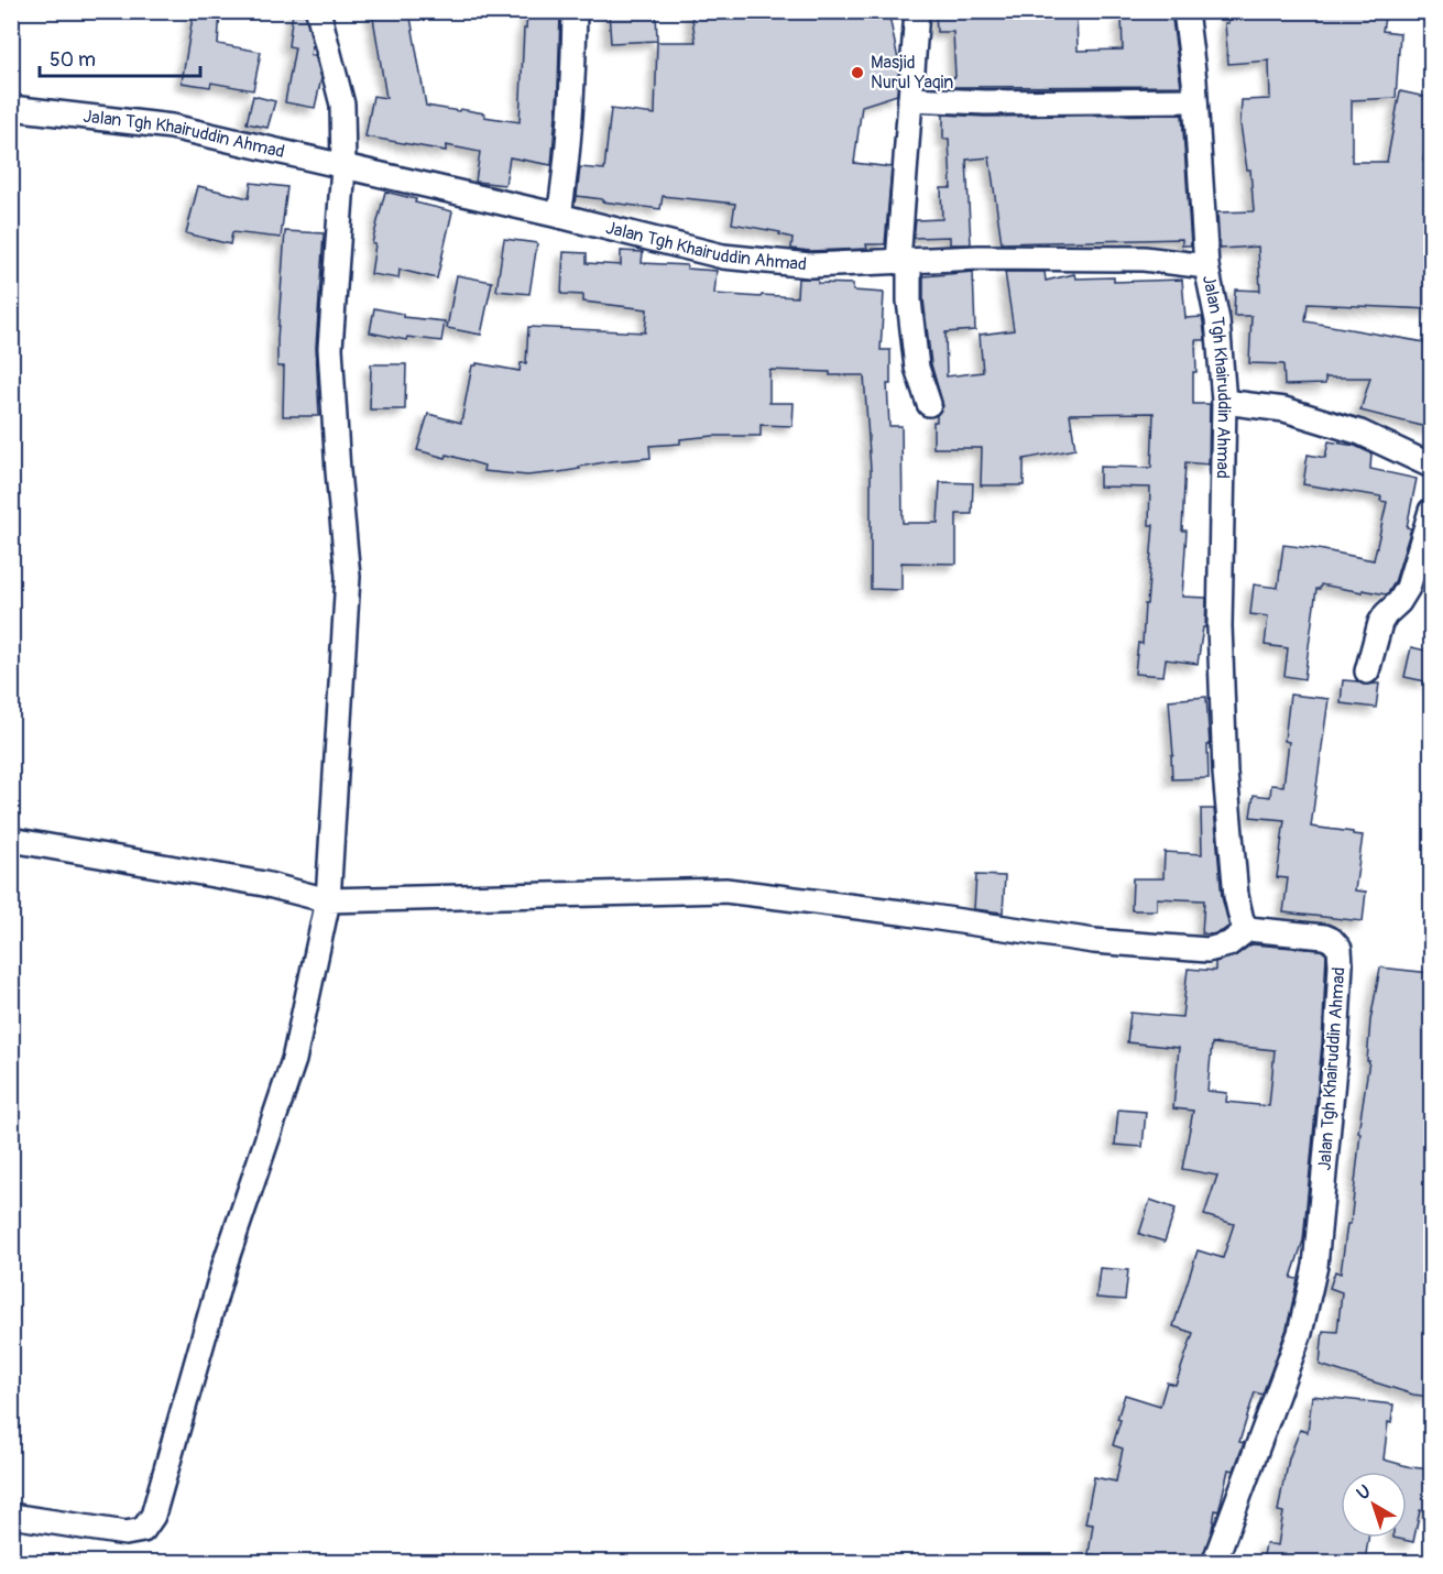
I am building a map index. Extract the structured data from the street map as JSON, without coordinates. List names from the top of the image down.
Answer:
{
  "streets": {
    "street": ["Jalan Tgh Khairuddin Ahmad"]
  },
  "places": ["Masjid Nurul Yaqin"],
  "scale_bar": "50 m",
  "north": "top left"
}
